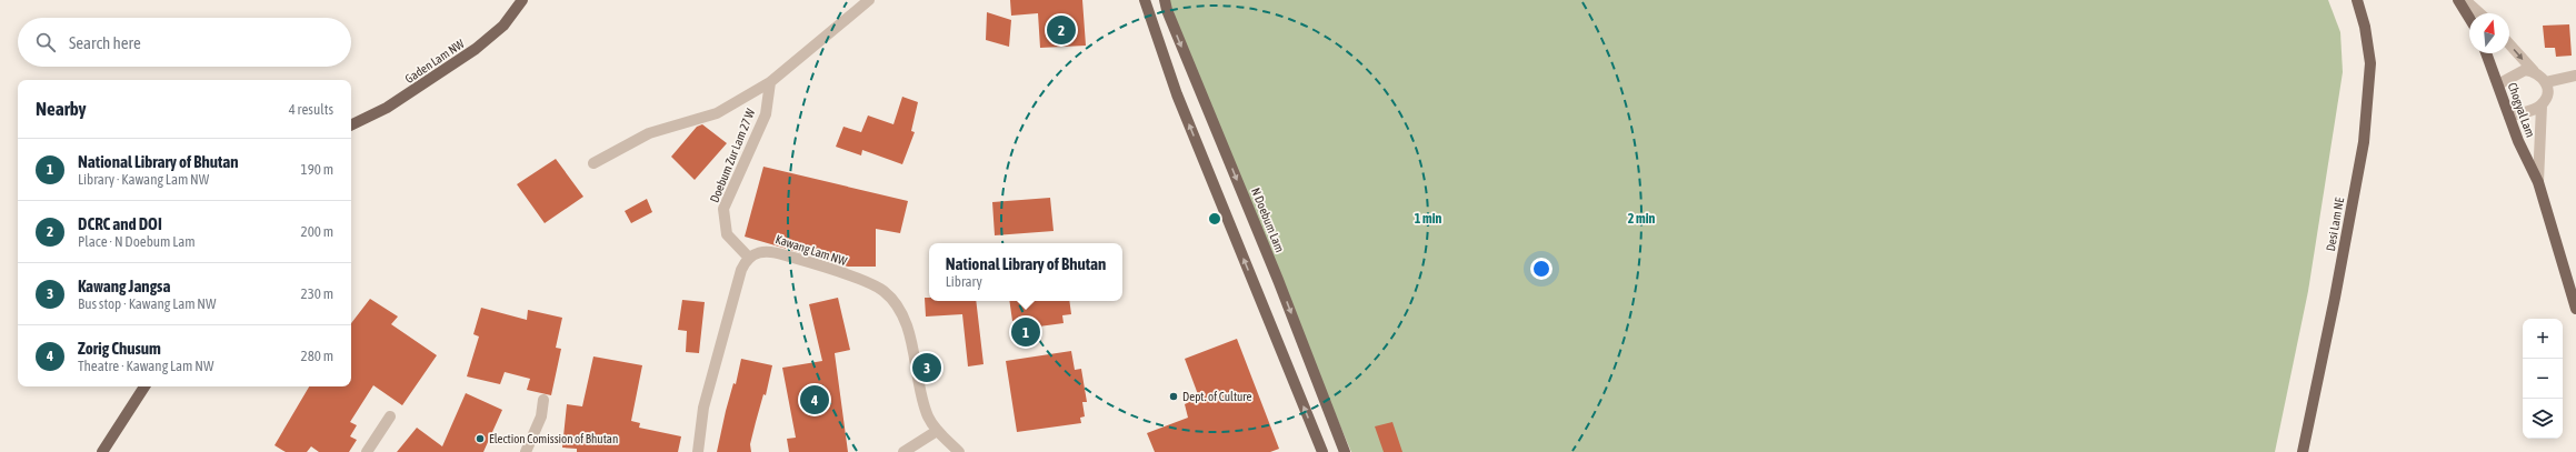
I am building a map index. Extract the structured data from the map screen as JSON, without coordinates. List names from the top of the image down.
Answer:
{
  "streets": {
    "main road": [
      "Gaden Lam NW",
      "Chogyal Lam",
      "N Doebum Lam",
      "Desi Lam NE"
    ],
    "street": ["Doebum Zur Lam 27 W", "Kawang Lam NW"]
  },
  "crossings": [
    ["Doebum Zur Lam 27 W", "Kawang Lam NW"]
  ],
  "places": ["Dept. of Culture", "Election Comission of Bhutan"],
  "north": "top",
  "page": {
    "pins": [
      "2",
      "1",
      "3",
      "4"
    ],
    "search": "Search here",
    "heading": ["Nearby", "4 results"],
    "list": [
      {
        "mark": "1",
        "name": "National Library of Bhutan",
        "note": "Library · Kawang Lam NW",
        "value": "190 m"
      },
      {
        "mark": "2",
        "name": "DCRC and DOI",
        "note": "Place · N Doebum Lam",
        "value": "200 m"
      },
      {
        "mark": "3",
        "name": "Kawang Jangsa",
        "note": "Bus stop · Kawang Lam NW",
        "value": "230 m"
      },
      {
        "mark": "4",
        "name": "Zorig Chusum",
        "note": "Theatre · Kawang Lam NW",
        "value": "280 m"
      }
    ],
    "popup": ["National Library of Bhutan", "Library"],
    "map_buttons": ["+", "−"]
  },
  "rings": ["1 min", "2 min"]
}
